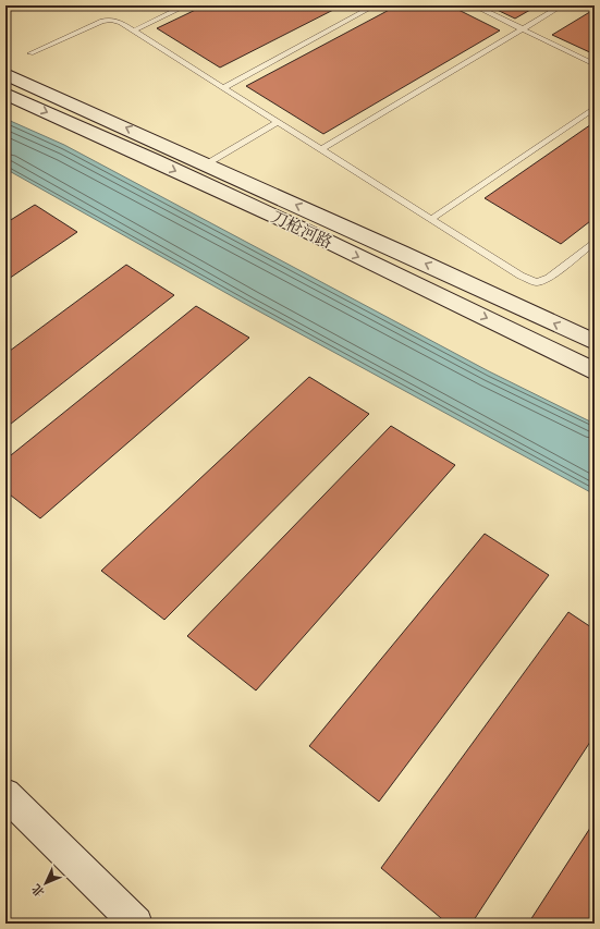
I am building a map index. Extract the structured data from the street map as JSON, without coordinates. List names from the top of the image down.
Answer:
{
  "streets": {
    "street": ["刀枪河路"]
  },
  "north": "bottom left"
}
